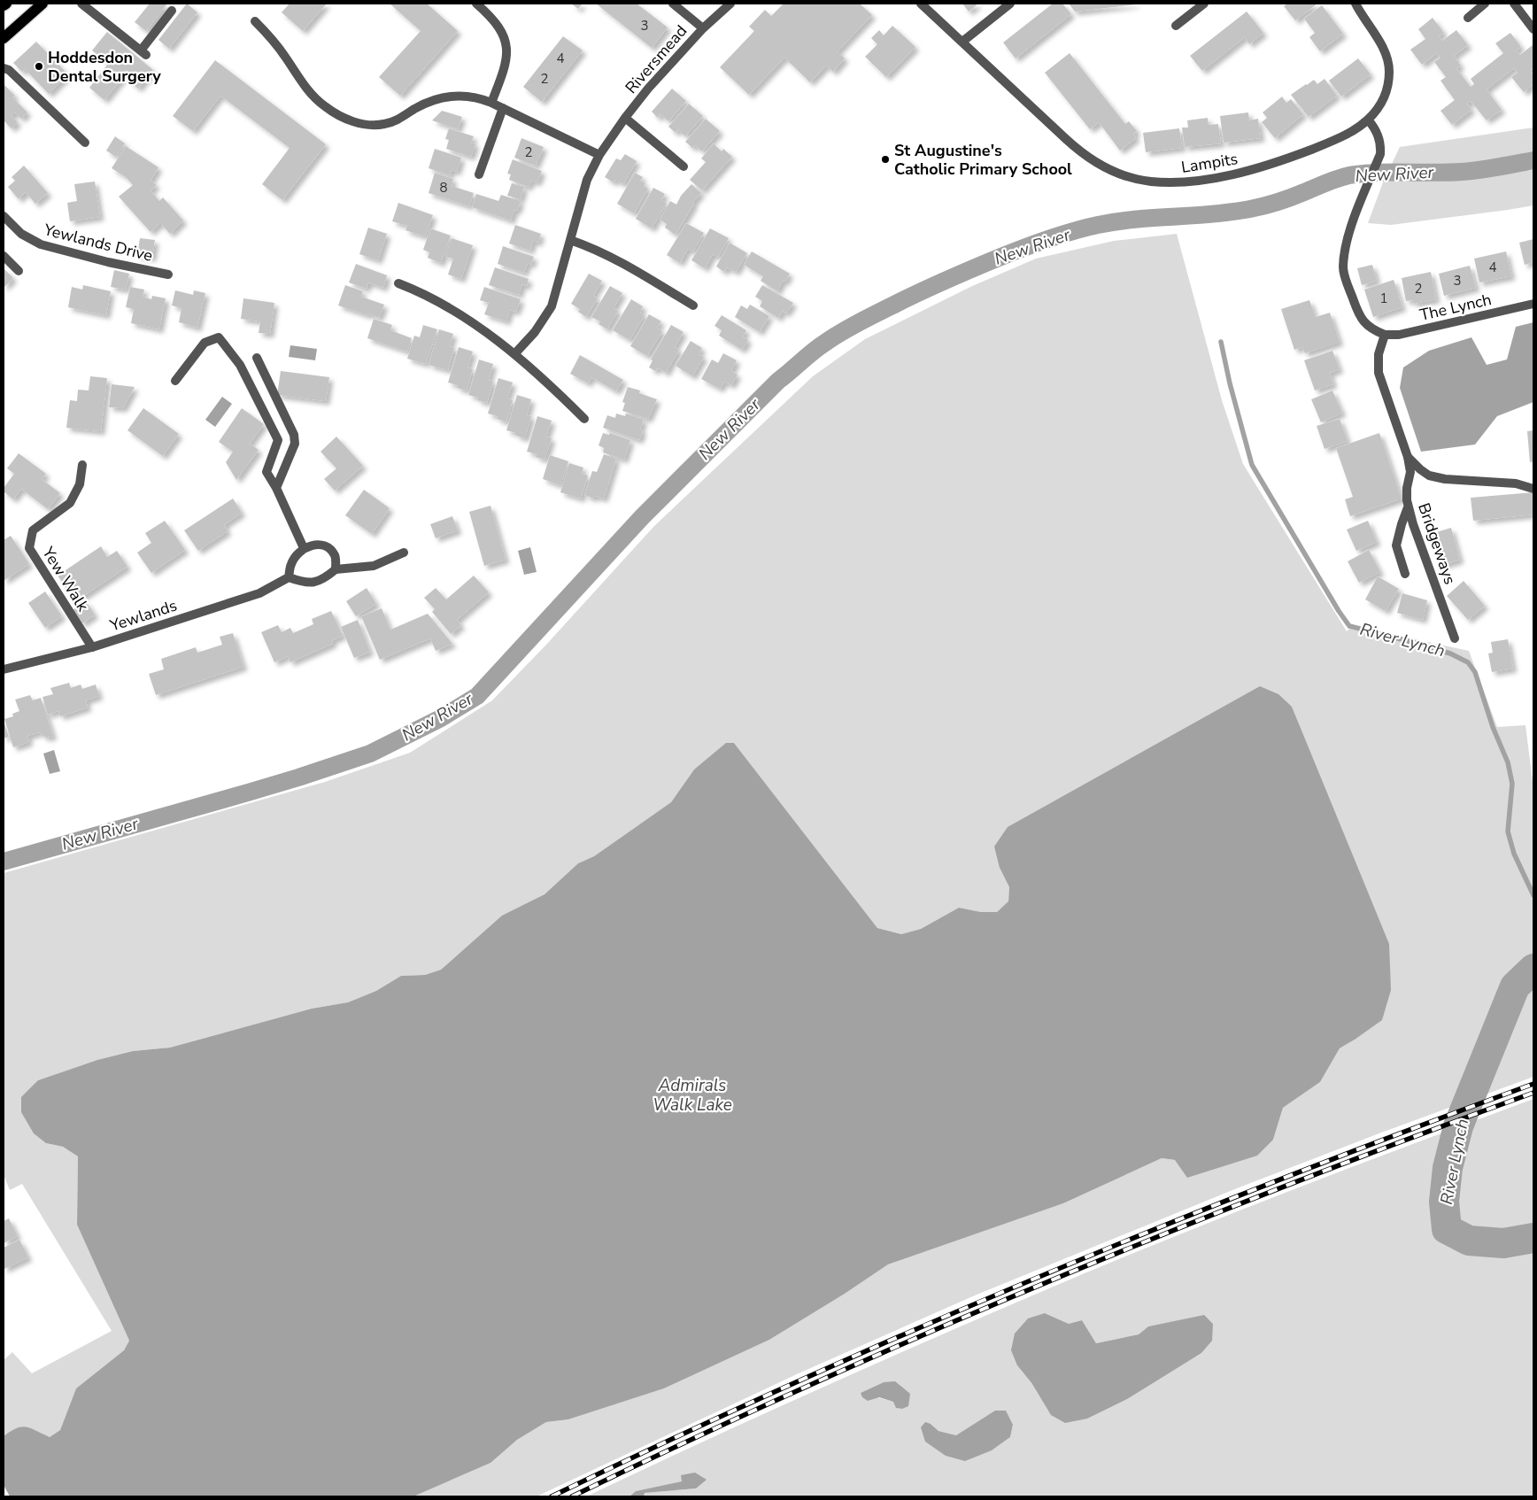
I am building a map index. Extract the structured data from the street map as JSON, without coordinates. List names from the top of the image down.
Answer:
{
  "streets": {
    "street": [
      "Riversmead",
      "Lampits",
      "Yewlands Drive",
      "The Lynch",
      "Bridgeways",
      "Yew Walk",
      "Yewlands"
    ]
  },
  "crossings": [
    ["Yew Walk", "Yewlands"]
  ],
  "water": ["New River", "River Lynch", "Admirals Walk Lake"],
  "places": ["Hoddesdon Dental Surgery", "St Augustine's Catholic Primary School"],
  "house_numbers": [
    "3",
    "4",
    "2",
    "2",
    "8",
    "4",
    "3",
    "2",
    "1"
  ]
}
